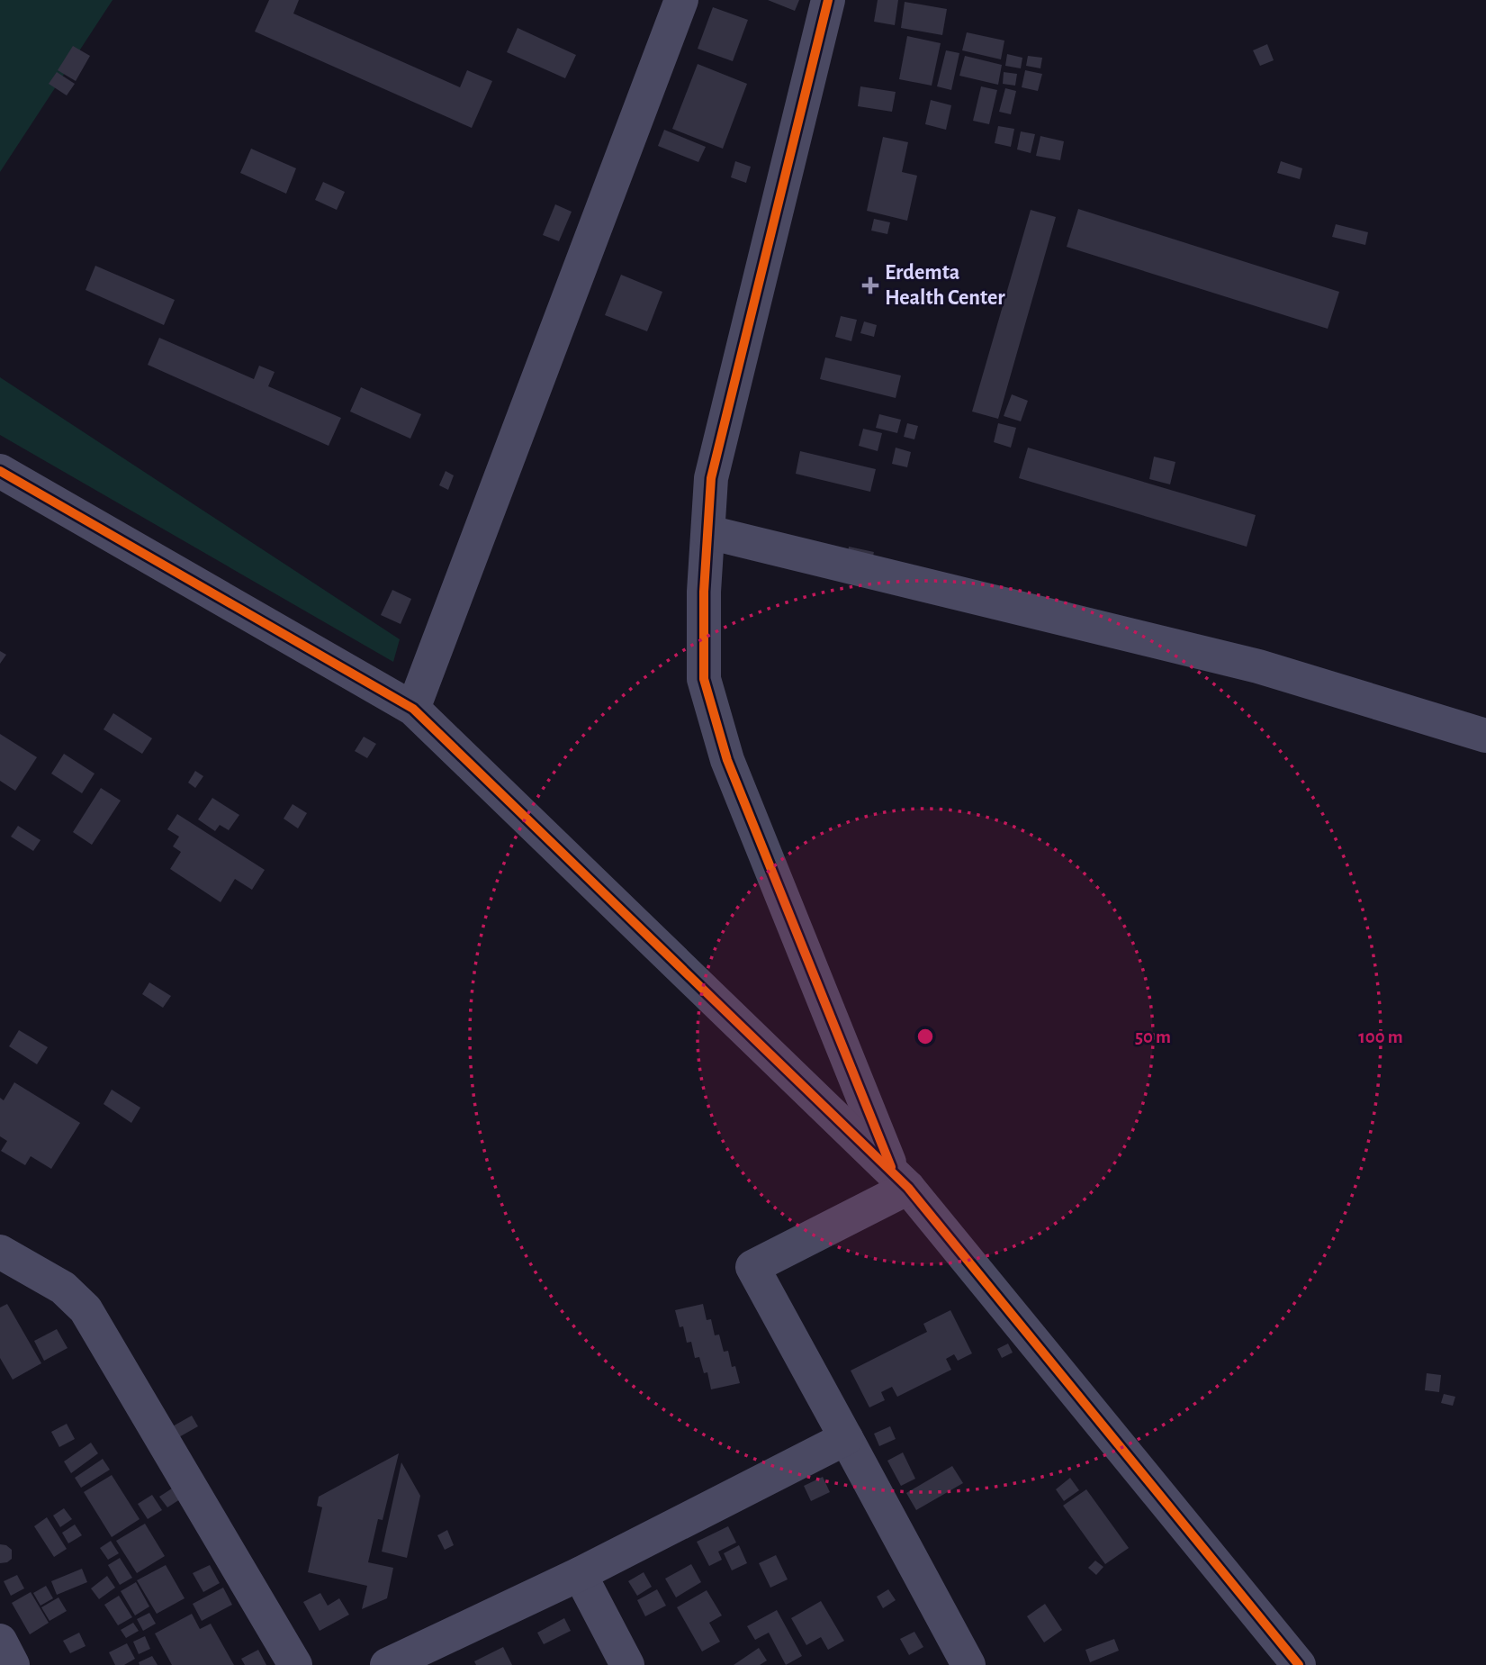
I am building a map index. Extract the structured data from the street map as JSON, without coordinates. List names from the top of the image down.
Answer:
{
  "places": {
    "health": ["Erdemta Health Center"]
  },
  "rings": ["50 m", "100 m"]
}
